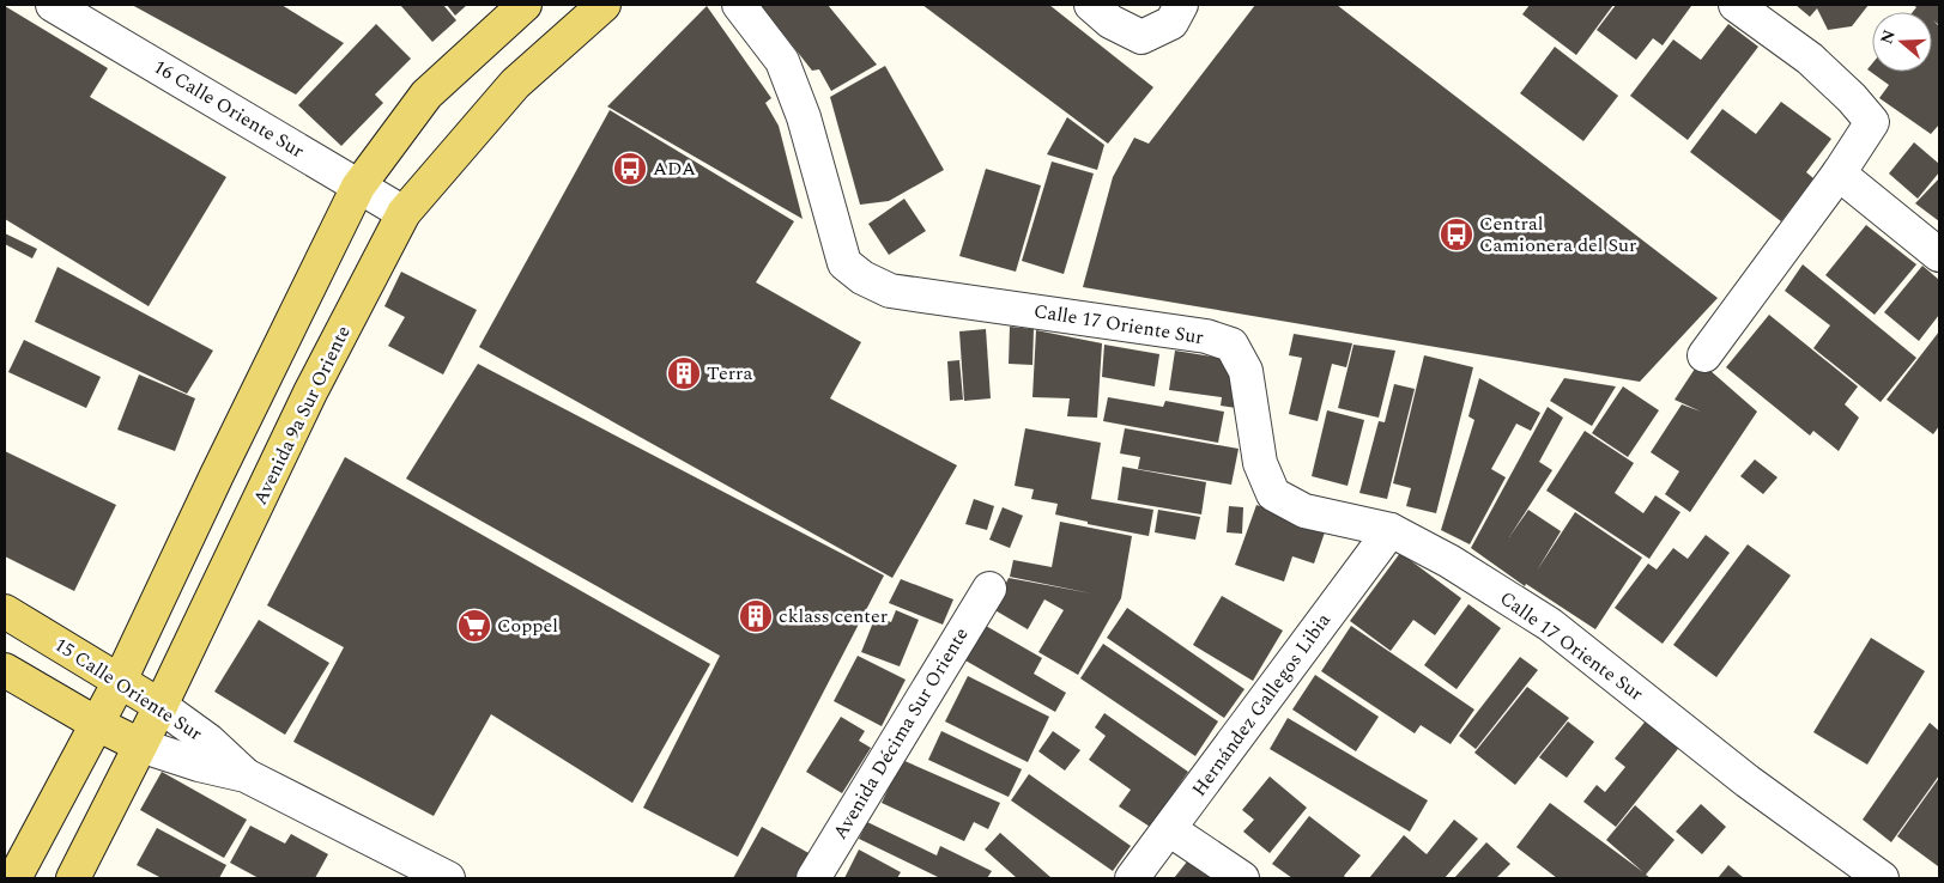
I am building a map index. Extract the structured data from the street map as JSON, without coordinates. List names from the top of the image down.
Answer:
{
  "streets": {
    "main road": ["Avenida 9a Sur Oriente", "15 Calle Oriente Sur"],
    "street": [
      "16 Calle Oriente Sur",
      "Calle 17 Oriente Sur",
      "Hernández Gallegos Libia",
      "Avenida Décima Sur Oriente"
    ]
  },
  "crossings": [
    ["16 Calle Oriente Sur", "Avenida 9a Sur Oriente"],
    ["Calle 17 Oriente Sur", "Hernández Gallegos Libia"],
    ["Avenida 9a Sur Oriente", "15 Calle Oriente Sur"]
  ],
  "places": {
    "bus stop": ["ADA", "Central Camionera del Sur"],
    "building": ["Terra", "cklass center"],
    "supermarket": ["Coppel"]
  },
  "north": "left"
}
